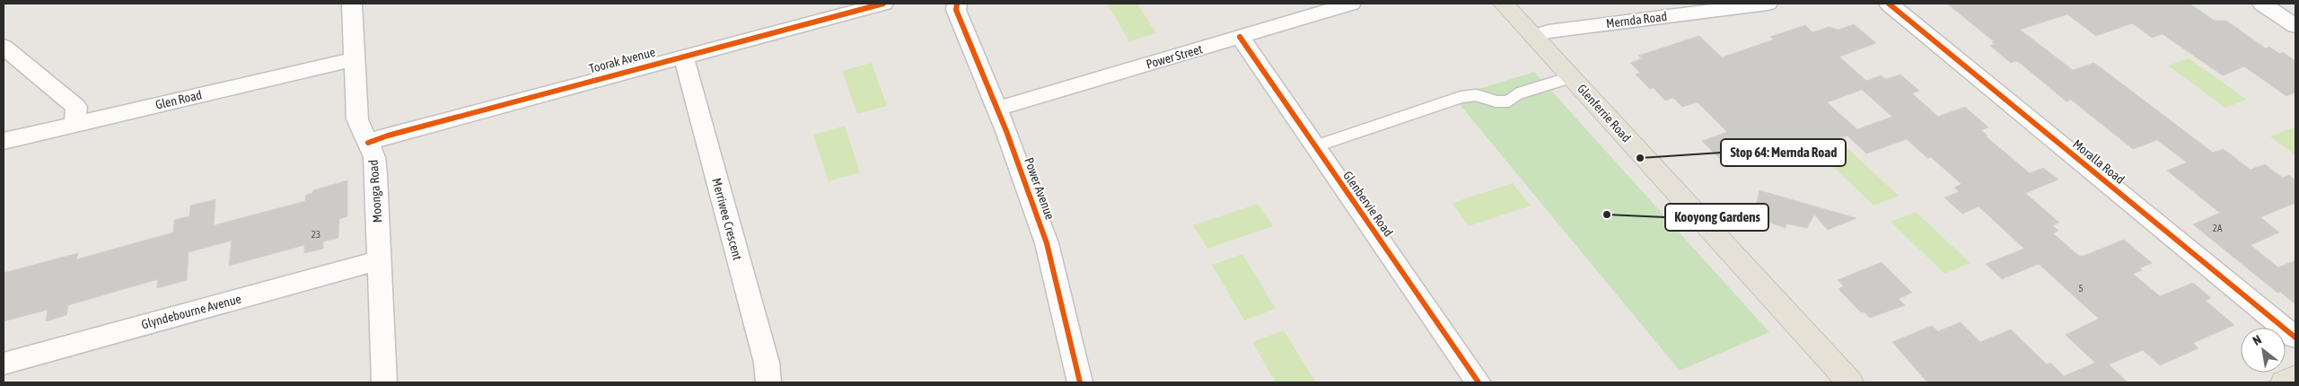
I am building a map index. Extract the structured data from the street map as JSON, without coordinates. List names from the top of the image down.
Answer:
{
  "streets": {
    "main road": ["Glenferrie Road"],
    "street": [
      "Mernda Road",
      "Power Street",
      "Toorak Avenue",
      "Glen Road",
      "Moralla Road",
      "Power Avenue",
      "Moonga Road",
      "Glenbervie Road",
      "Merriwee Crescent",
      "Glyndebourne Avenue"
    ]
  },
  "crossings": [
    ["Mernda Road", "Glenferrie Road"],
    ["Power Street", "Power Avenue"],
    ["Power Street", "Glenbervie Road"],
    ["Toorak Avenue", "Moonga Road"],
    ["Toorak Avenue", "Merriwee Crescent"],
    ["Glen Road", "Moonga Road"],
    ["Moonga Road", "Glyndebourne Avenue"]
  ],
  "places": ["Stop 64: Mernda Road", "Kooyong Gardens"],
  "house_numbers": ["2A", "23", "5"],
  "north": "top left"
}
